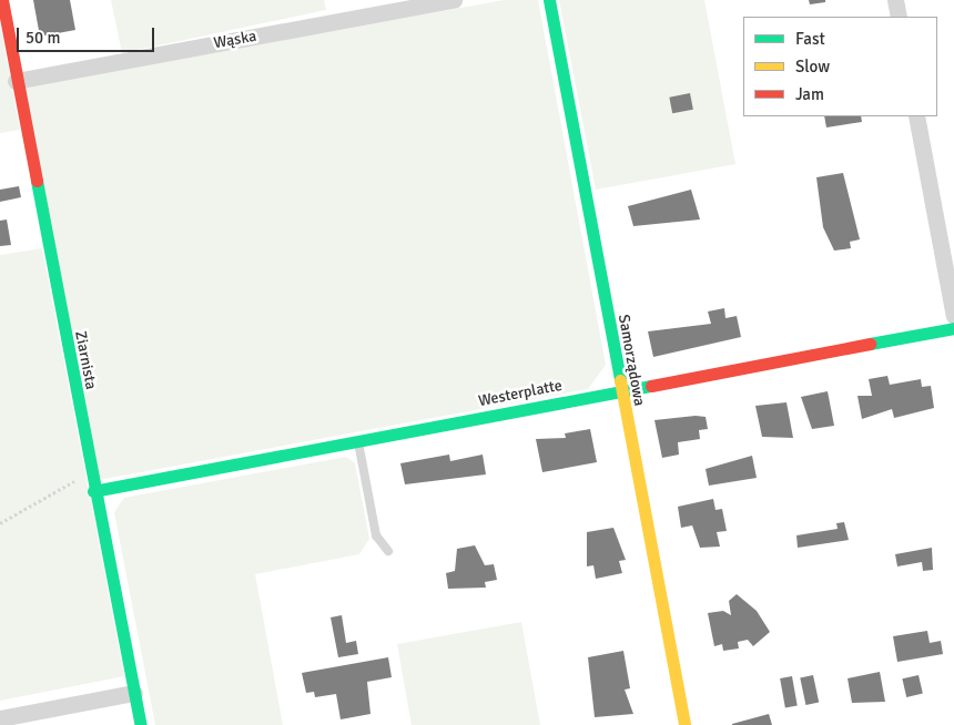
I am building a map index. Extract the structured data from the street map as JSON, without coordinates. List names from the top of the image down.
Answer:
{
  "streets": {
    "street": [
      "Wąska",
      "Ziarnista",
      "Samorządowa",
      "Westerplatte"
    ]
  },
  "crossings": [
    ["Wąska", "Ziarnista"],
    ["Ziarnista", "Westerplatte"],
    ["Samorządowa", "Westerplatte"]
  ],
  "legend": ["Fast", "Slow", "Jam"],
  "scale_bar": "50 m"
}
